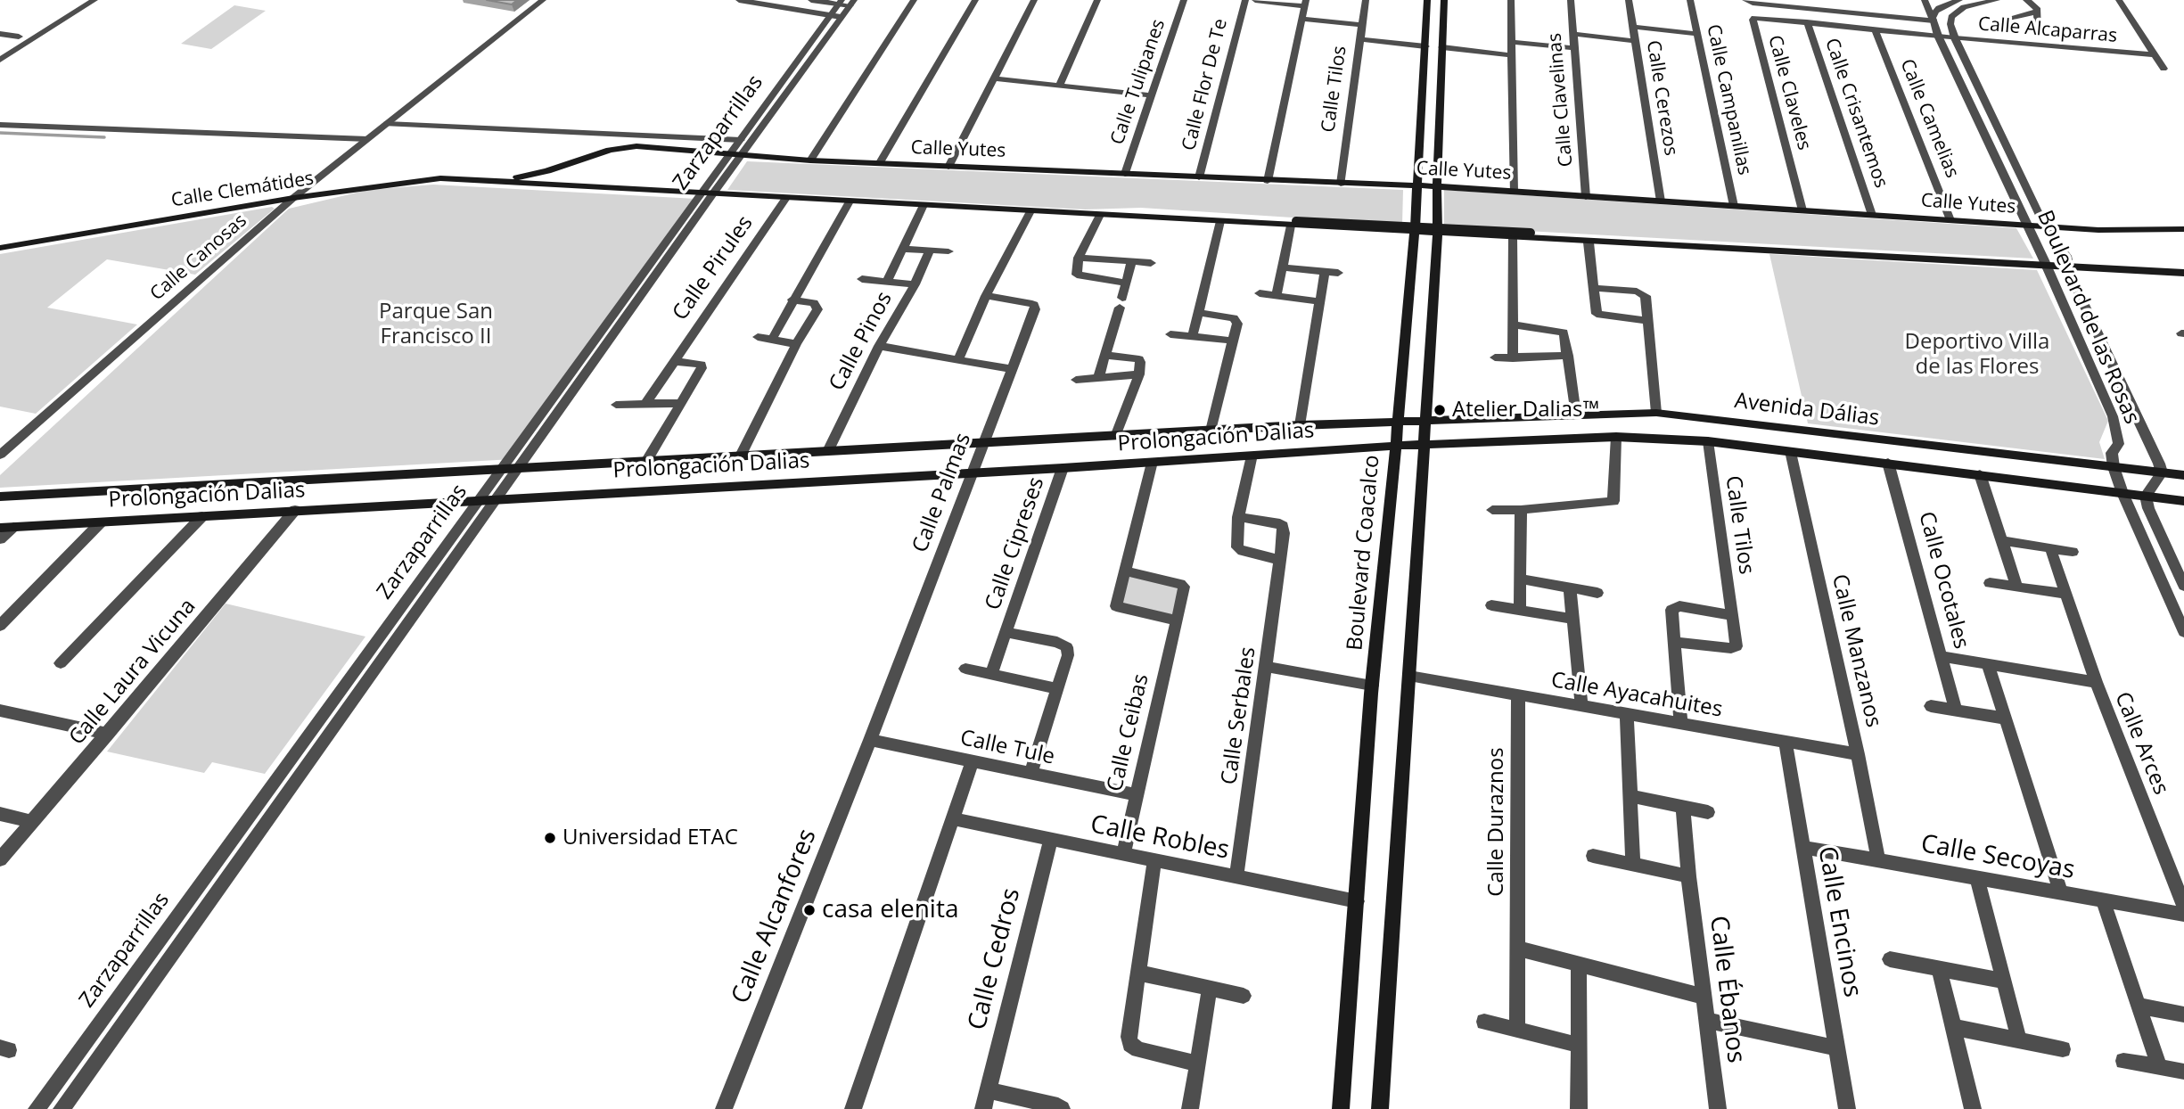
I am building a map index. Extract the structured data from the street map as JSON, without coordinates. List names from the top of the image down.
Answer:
{
  "streets": {
    "main road": [
      "Calle Yutes",
      "Calle Clemátides",
      "Avenida Dálias",
      "Prolongación Dalias",
      "Boulevard Coacalco"
    ],
    "street": [
      "Calle Alcaparras",
      "Calle Tulipanes",
      "Calle Flor De Te",
      "Calle Tilos",
      "Calle Claveles",
      "Calle Cerezos",
      "Calle Clavelinas",
      "Calle Campanillas",
      "Calle Crisantemos",
      "Calle Camelias",
      "Zarzaparrillas",
      "Calle Canosas",
      "Calle Pirules",
      "Boulevard de las Rosas",
      "Calle Pinos",
      "Calle Palmas",
      "Calle Cipreses",
      "Calle Ocotales",
      "Calle Manzanos",
      "Calle Laura Vicuna",
      "Calle Ayacahuites",
      "Calle Serbales",
      "Calle Ceibas",
      "Calle Arces",
      "Calle Tule",
      "Calle Duraznos",
      "Calle Robles",
      "Calle Secoyas",
      "Calle Alcanfores",
      "Calle Encinos",
      "Calle Cedros",
      "Calle Ébanos"
    ]
  },
  "crossings": [
    ["Calle Alcaparras", "Calle Claveles"],
    ["Calle Alcaparras", "Boulevard de las Rosas"],
    ["Calle Tulipanes", "Calle Yutes"],
    ["Calle Flor De Te", "Calle Yutes"],
    ["Calle Tilos", "Calle Yutes"],
    ["Calle Tilos", "Avenida Dálias"],
    ["Calle Claveles", "Calle Crisantemos"],
    ["Calle Claveles", "Calle Camelias"],
    ["Calle Claveles", "Calle Yutes"],
    ["Calle Claveles", "Boulevard de las Rosas"],
    ["Calle Cerezos", "Calle Yutes"],
    ["Calle Clavelinas", "Calle Yutes"],
    ["Calle Campanillas", "Calle Yutes"],
    ["Calle Crisantemos", "Calle Yutes"],
    ["Calle Camelias", "Calle Yutes"],
    ["Zarzaparrillas", "Calle Yutes"],
    ["Zarzaparrillas", "Calle Clemátides"],
    ["Zarzaparrillas", "Prolongación Dalias"],
    ["Calle Yutes", "Calle Clemátides"],
    ["Calle Yutes", "Boulevard de las Rosas"],
    ["Calle Yutes", "Boulevard Coacalco"],
    ["Calle Clemátides", "Calle Canosas"],
    ["Boulevard de las Rosas", "Avenida Dálias"],
    ["Calle Pinos", "Prolongación Dalias"],
    ["Avenida Dálias", "Prolongación Dalias"],
    ["Avenida Dálias", "Calle Ocotales"],
    ["Avenida Dálias", "Calle Manzanos"],
    ["Prolongación Dalias", "Calle Palmas"],
    ["Prolongación Dalias", "Calle Cipreses"],
    ["Prolongación Dalias", "Boulevard Coacalco"],
    ["Prolongación Dalias", "Calle Laura Vicuna"],
    ["Calle Palmas", "Calle Tule"],
    ["Calle Palmas", "Calle Alcanfores"],
    ["Calle Cipreses", "Calle Tule"],
    ["Boulevard Coacalco", "Calle Robles"],
    ["Calle Ocotales", "Calle Secoyas"],
    ["Calle Manzanos", "Calle Ayacahuites"],
    ["Calle Manzanos", "Calle Secoyas"],
    ["Calle Ayacahuites", "Calle Duraznos"],
    ["Calle Ayacahuites", "Calle Encinos"],
    ["Calle Serbales", "Calle Robles"],
    ["Calle Ceibas", "Calle Tule"],
    ["Calle Ceibas", "Calle Robles"],
    ["Calle Tule", "Calle Alcanfores"],
    ["Calle Robles", "Calle Cedros"],
    ["Calle Secoyas", "Calle Encinos"]
  ],
  "parks": ["Parque San Francisco II", "Deportivo Villa de las Flores"],
  "places": ["Atelier Dalias™", "Universidad ETAC", "casa elenita"]
}
